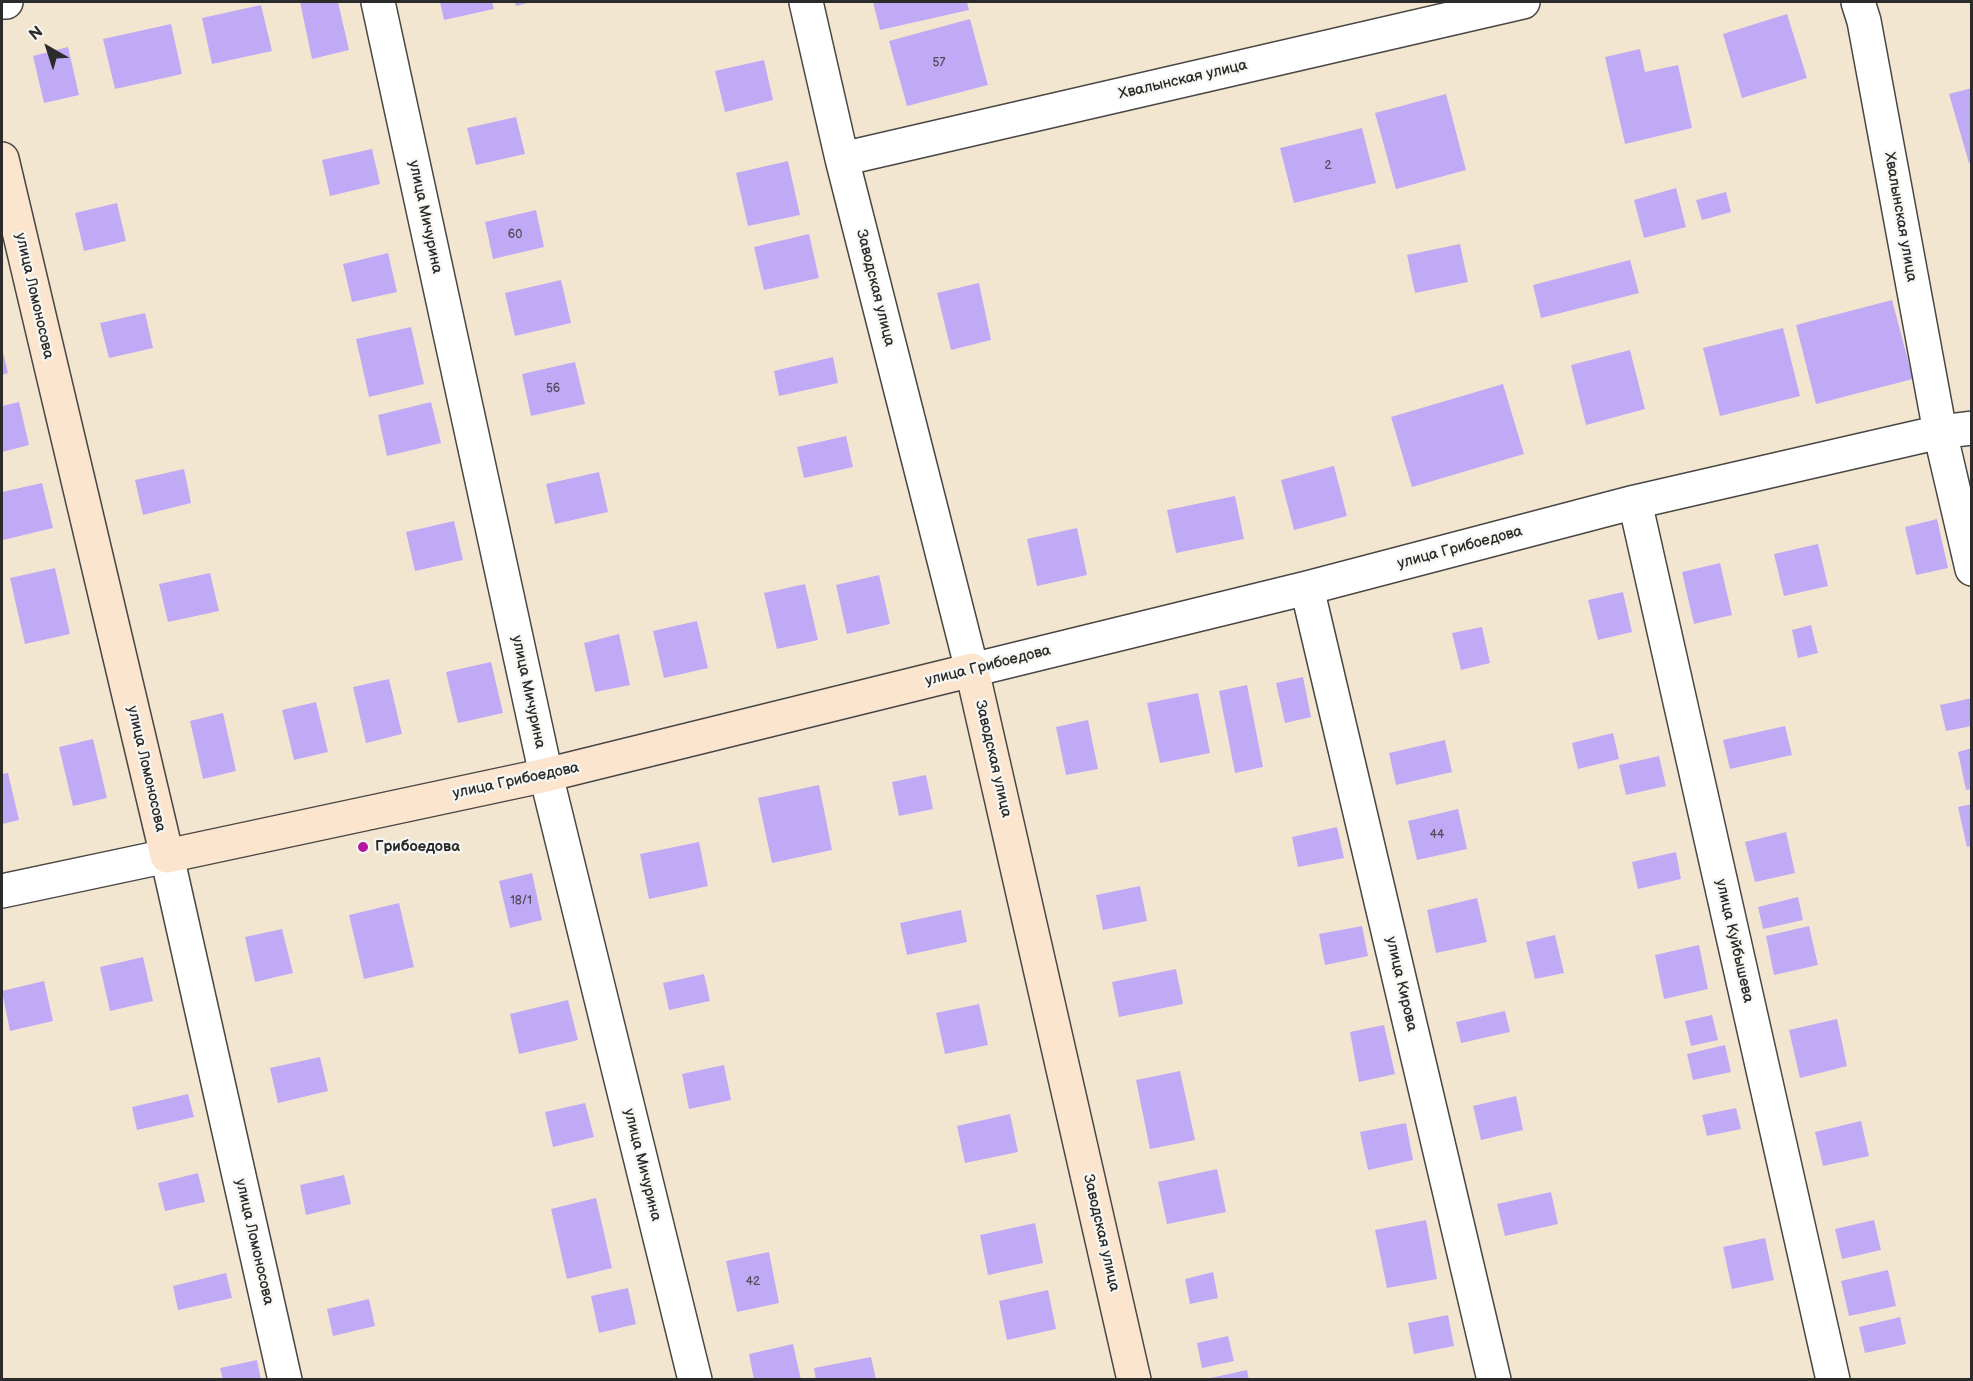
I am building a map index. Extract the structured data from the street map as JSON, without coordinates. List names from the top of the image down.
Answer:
{
  "streets": {
    "street": [
      "Хвалынская улица",
      "улица Мичурина",
      "Заводская улица",
      "улица Ломоносова",
      "улица Грибоедова",
      "улица Куйбышева",
      "улица Кирова"
    ]
  },
  "crossings": [
    ["Хвалынская улица", "Заводская улица"],
    ["Хвалынская улица", "улица Грибоедова"],
    ["улица Мичурина", "улица Грибоедова"],
    ["Заводская улица", "улица Грибоедова"],
    ["улица Ломоносова", "улица Грибоедова"],
    ["улица Грибоедова", "улица Куйбышева"],
    ["улица Грибоедова", "улица Кирова"]
  ],
  "places": ["Грибоедова"],
  "house_numbers": [
    "57",
    "2",
    "60",
    "56",
    "44",
    "18/1",
    "42"
  ],
  "north": "top left"
}
